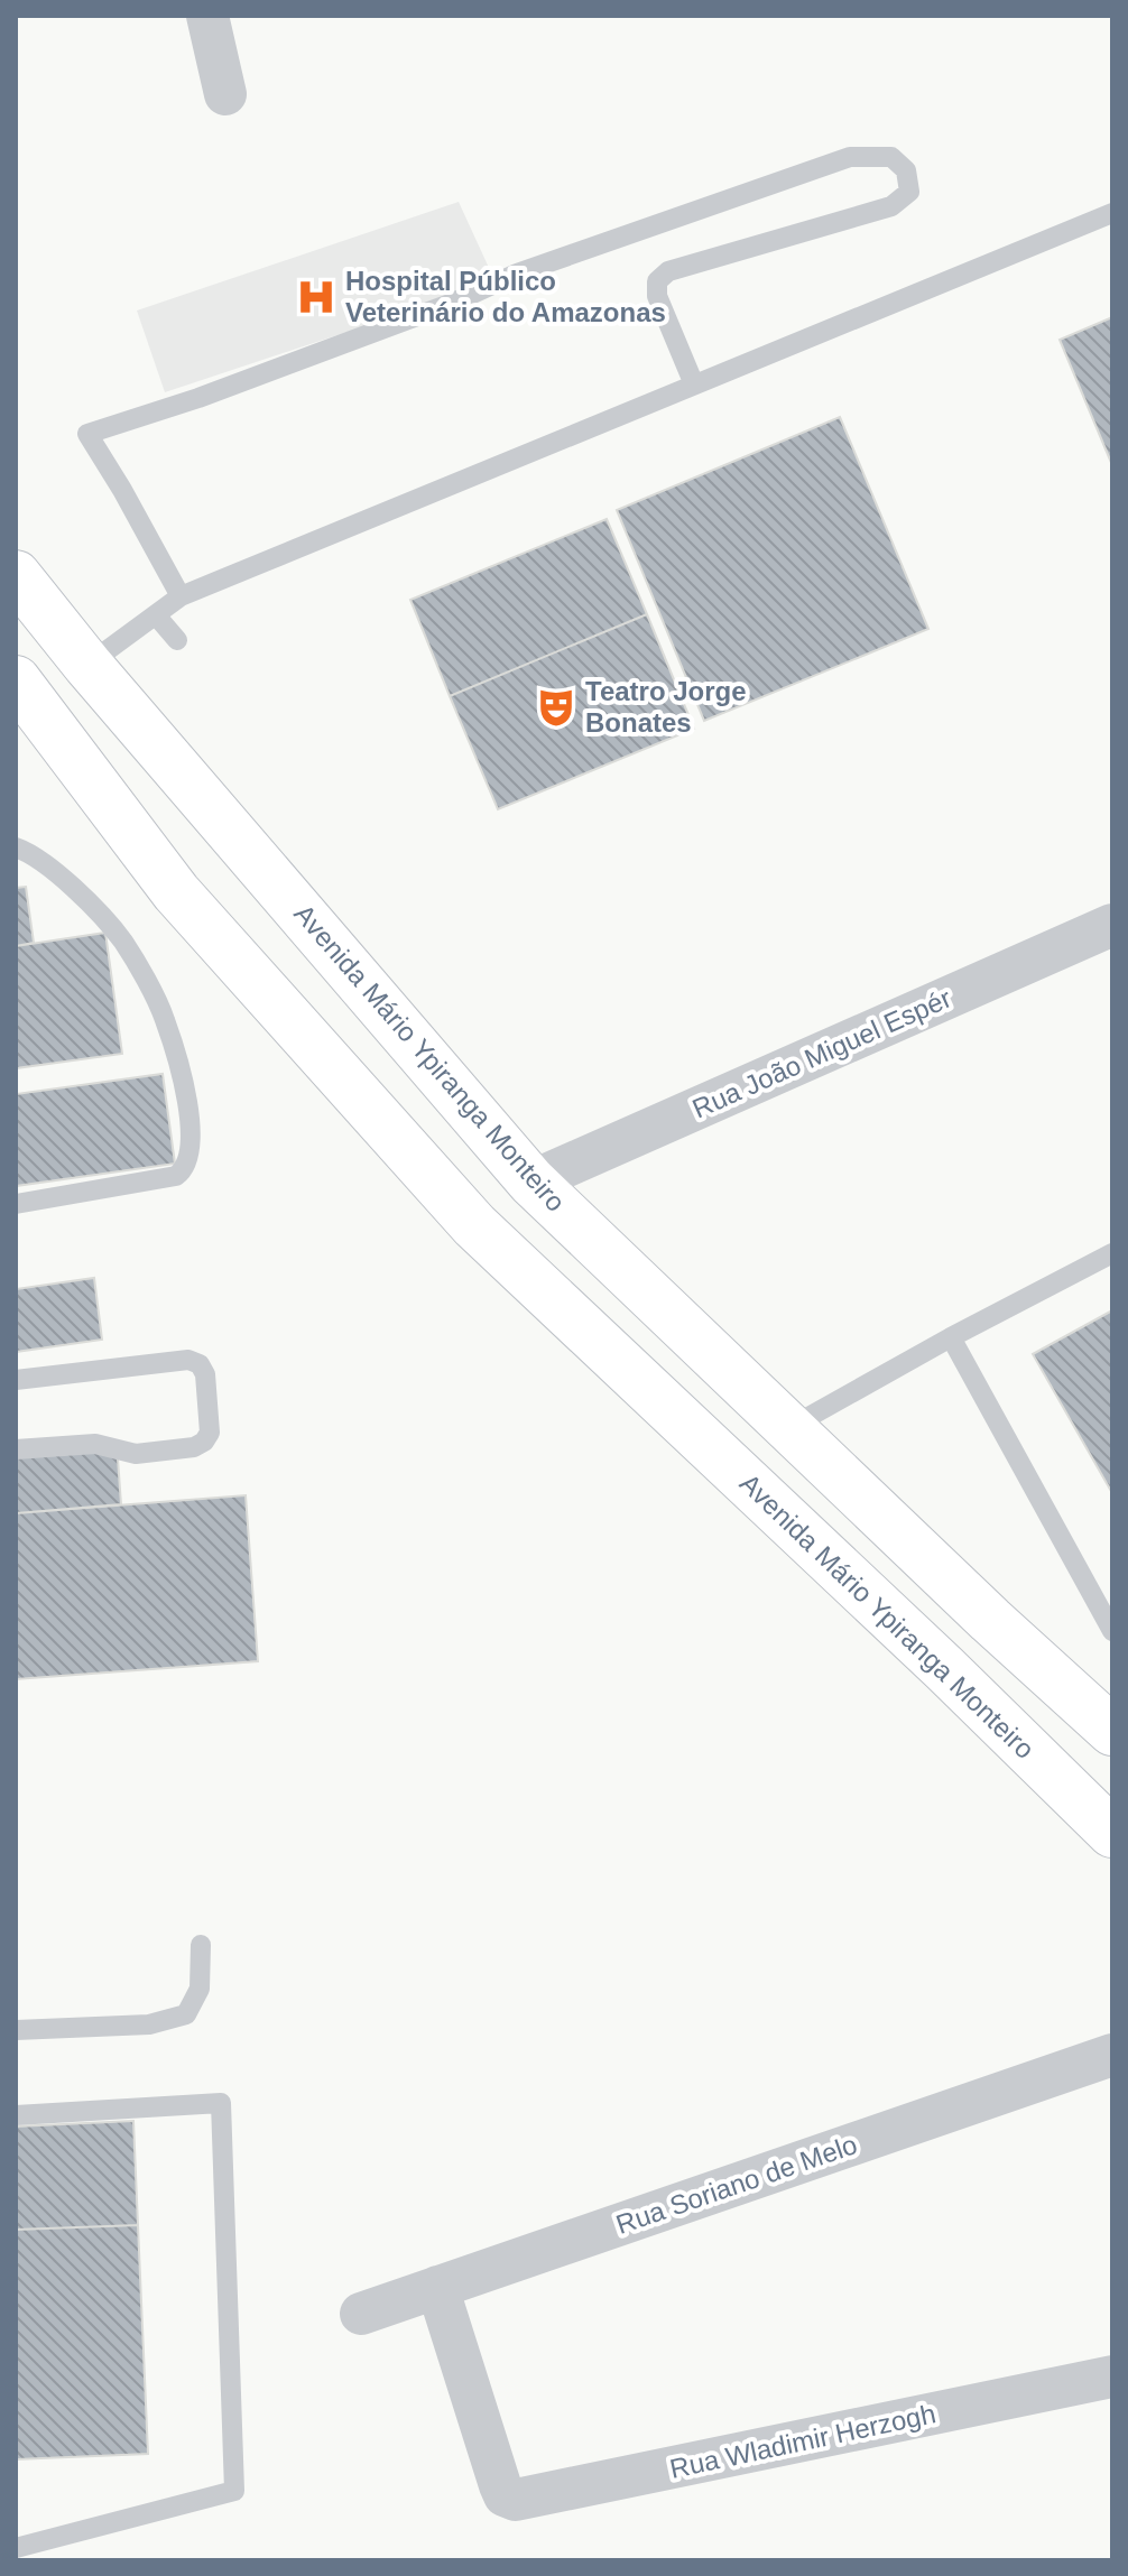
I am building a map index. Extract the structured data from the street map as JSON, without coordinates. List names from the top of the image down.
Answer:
{
  "streets": {
    "main road": ["Avenida Mário Ypiranga Monteiro"],
    "street": ["Rua João Miguel Espér", "Rua Soriano de Melo", "Rua Wladimir Herzogh"]
  },
  "crossings": [
    ["Rua João Miguel Espér", "Avenida Mário Ypiranga Monteiro"],
    ["Rua Soriano de Melo", "Rua Wladimir Herzogh"]
  ],
  "places": {
    "hospital": ["Hospital Público Veterinário do Amazonas"],
    "theatre": ["Teatro Jorge Bonates"]
  }
}
